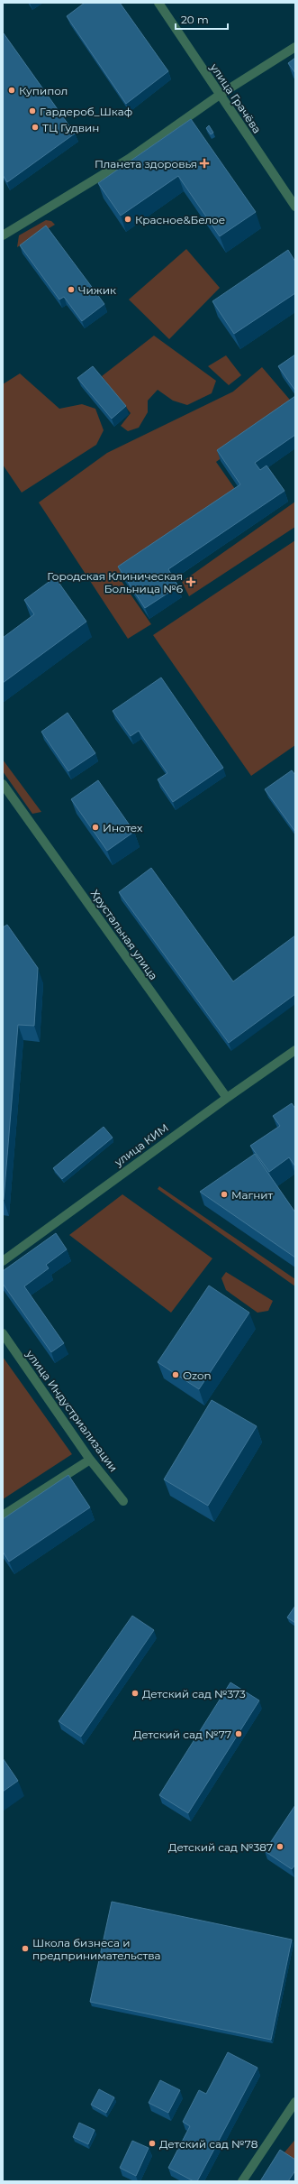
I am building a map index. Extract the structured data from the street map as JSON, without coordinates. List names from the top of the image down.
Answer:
{
  "streets": {
    "street": [
      "улица Грачёва",
      "Хрустальная улица",
      "улица КИМ",
      "улица Индустриализации"
    ]
  },
  "crossings": [
    ["Хрустальная улица", "улица КИМ"]
  ],
  "places": {
    "other": [
      "Купипол",
      "Гардероб_Шкаф",
      "ТЦ Гудвин",
      "Красное&Белое",
      "Чижик",
      "Инотех",
      "Магнит",
      "Ozon",
      "Детский сад №373",
      "Детский сад №77",
      "Детский сад №387",
      "Школа бизнеса и предпринимательства",
      "Детский сад №78"
    ],
    "health": ["Планета здоровья", "Городская Клиническая Больница №6"]
  },
  "scale_bar": "20 m"
}
